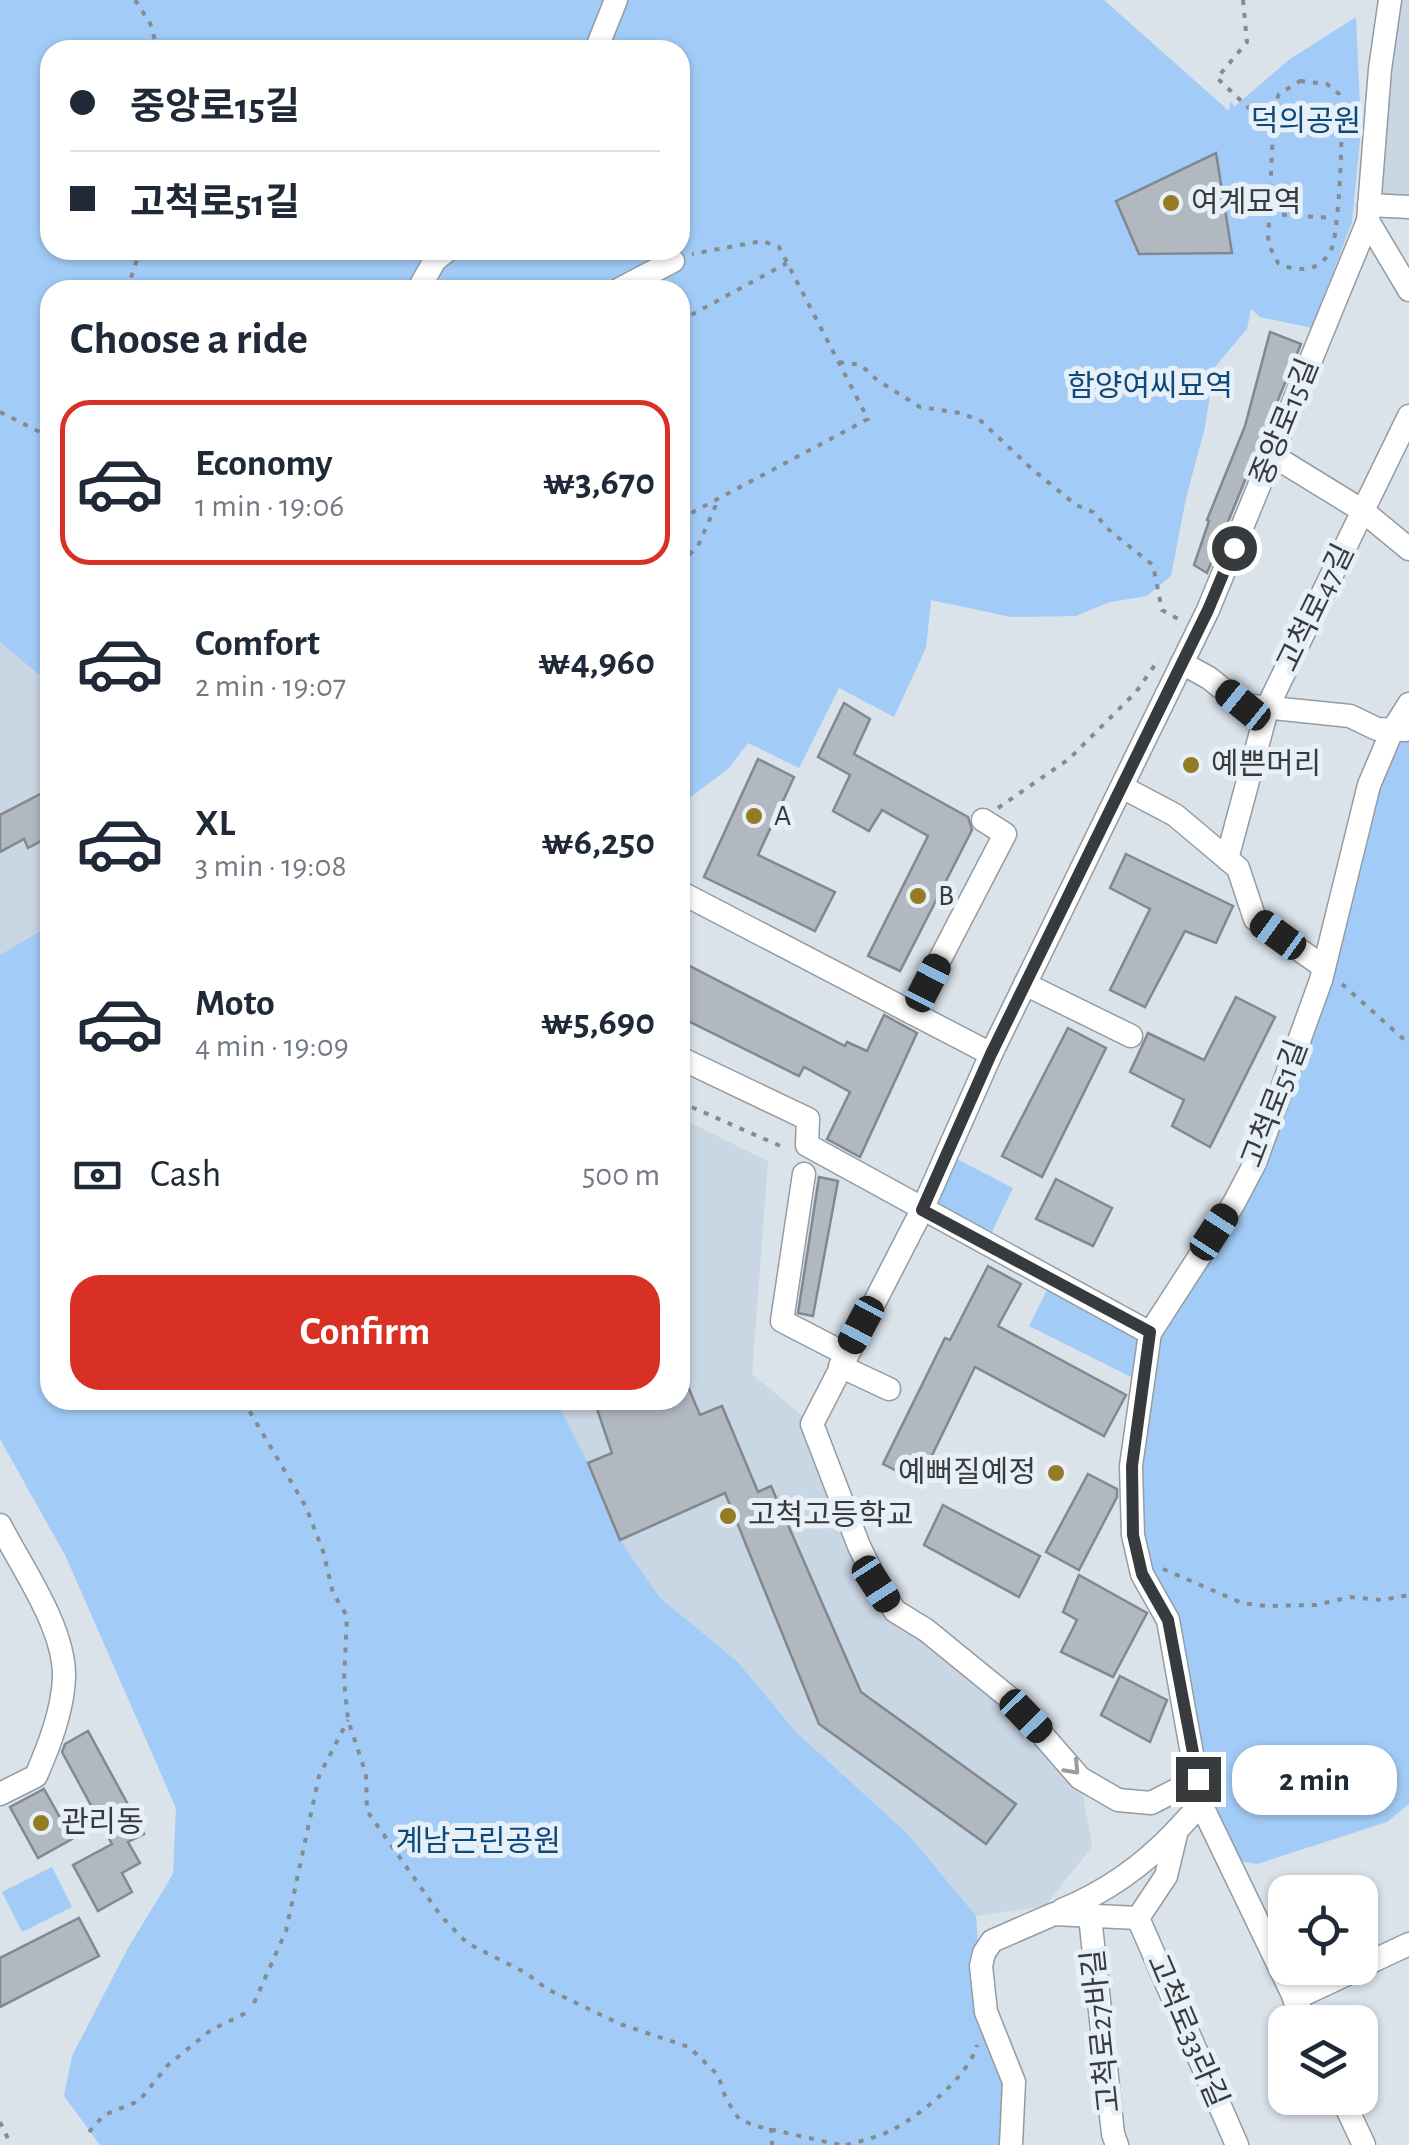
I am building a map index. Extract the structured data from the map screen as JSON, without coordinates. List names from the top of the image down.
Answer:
{
  "streets": {
    "street": [
      "중앙로15길",
      "고척로47길",
      "고척로51길",
      "고척로27바길",
      "고척로33라길"
    ]
  },
  "crossings": [
    ["중앙로15길", "고척로47길"],
    ["중앙로15길", "고척로51길"]
  ],
  "parks": ["덕의공원", "함양여씨묘역", "계남근린공원"],
  "places": [
    "여계묘역",
    "예쁜머리",
    "A",
    "B",
    "예뻐질예정",
    "고척고등학교",
    "관리동"
  ],
  "page": {
    "banner": ["중앙로15길", "고척로51길"],
    "heading": "Choose a ride",
    "list": [
      {
        "name": "Economy",
        "note": "1 min · 19:06",
        "value": "₩3,670"
      },
      {
        "name": "Comfort",
        "note": "2 min · 19:07",
        "value": "₩4,960"
      },
      {
        "name": "XL",
        "note": "3 min · 19:08",
        "value": "₩6,250"
      },
      {
        "name": "Moto",
        "note": "4 min · 19:09",
        "value": "₩5,690"
      }
    ],
    "pay": ["Cash", "500 m"],
    "buttons": "Confirm",
    "bubble": "2 min"
  }
}
